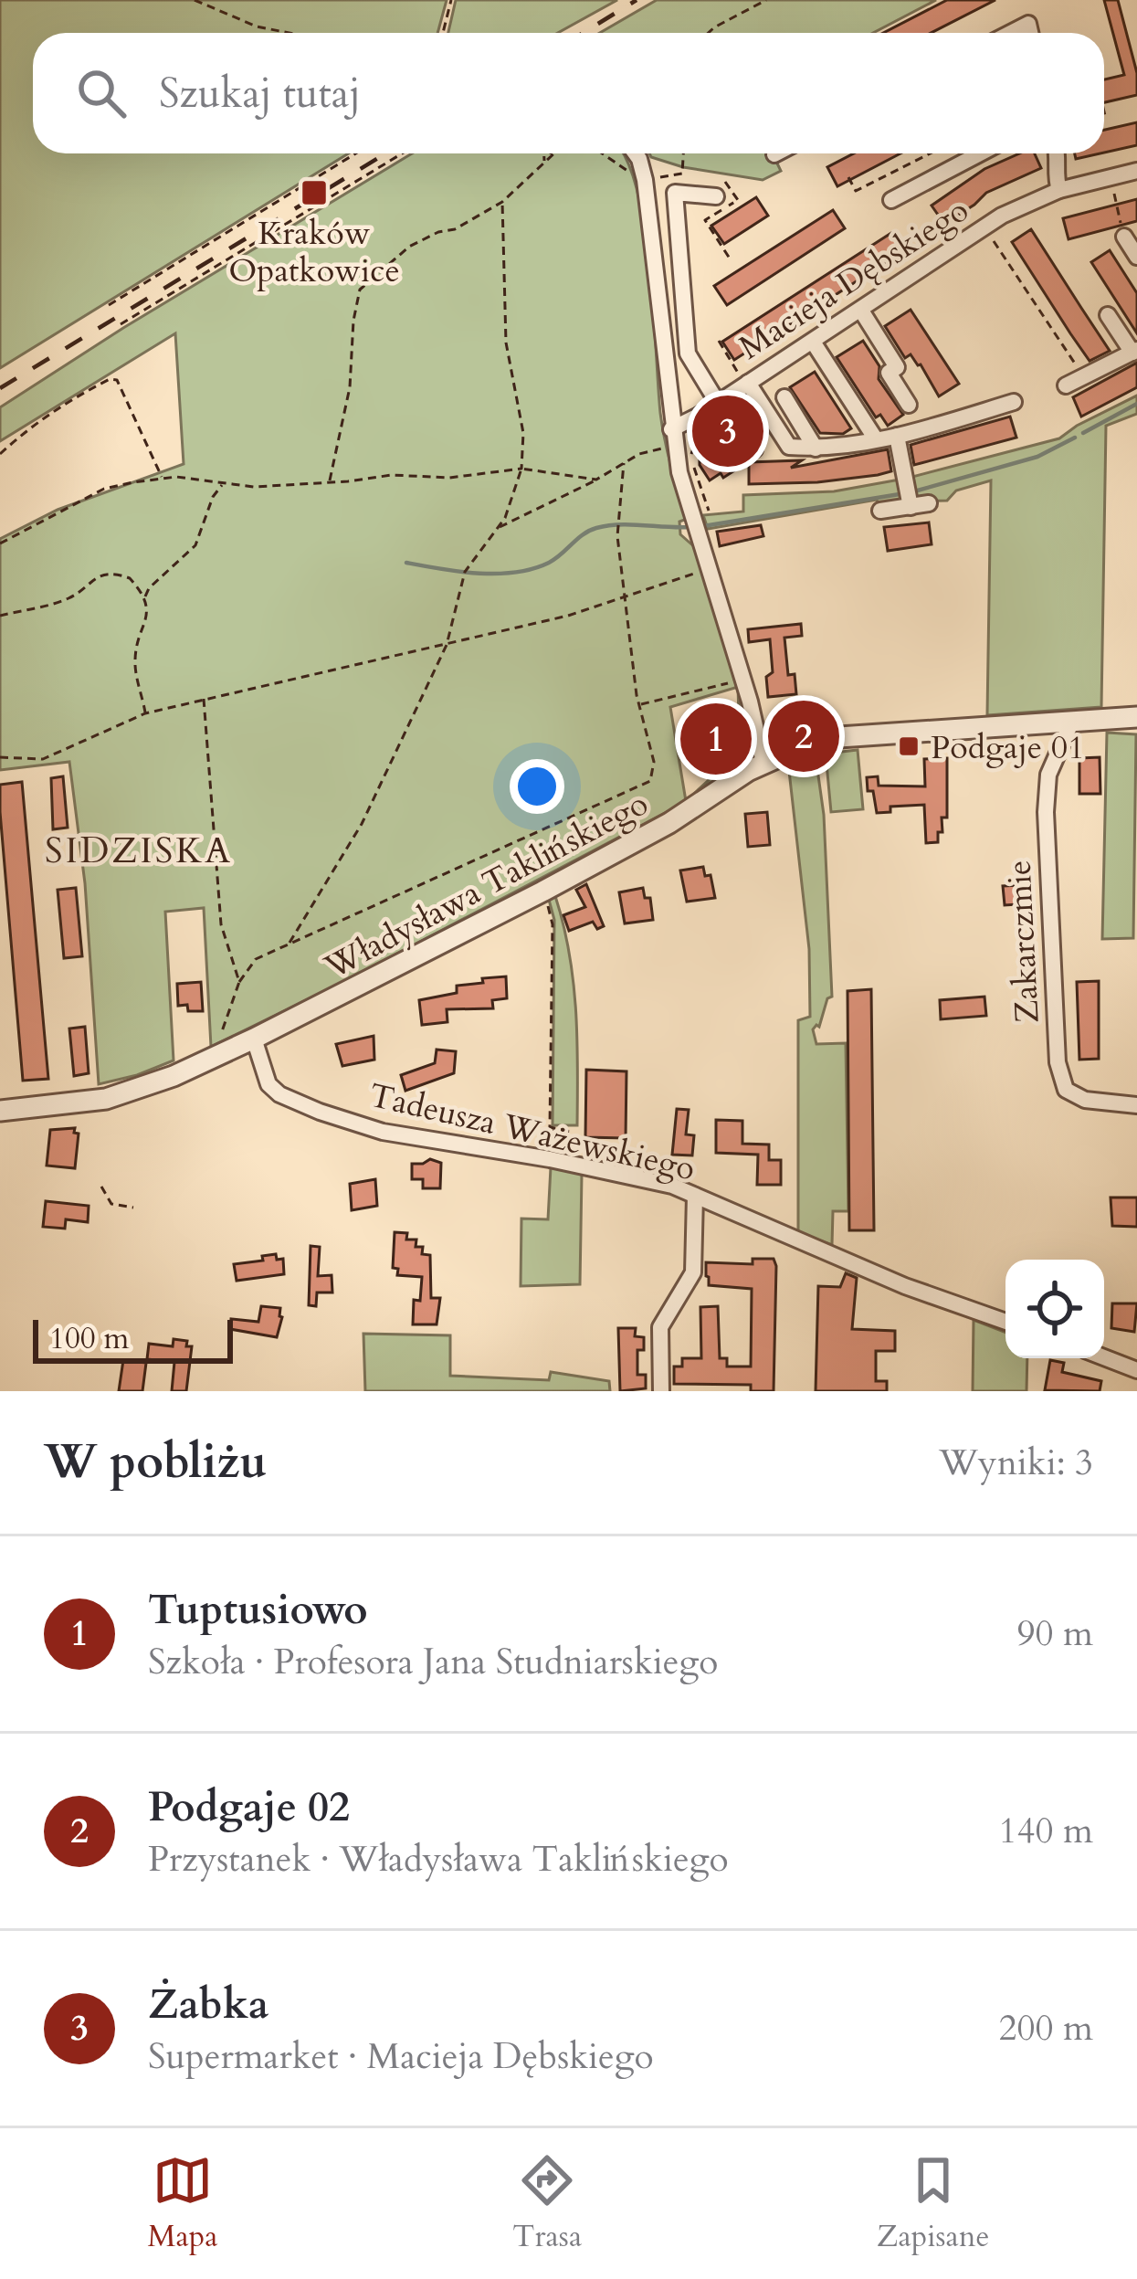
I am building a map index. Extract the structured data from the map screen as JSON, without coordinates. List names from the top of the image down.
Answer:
{
  "streets": {
    "street": [
      "Macieja Dębskiego",
      "Władysława Taklińskiego",
      "Zakarczmie",
      "Tadeusza Ważewskiego"
    ]
  },
  "crossings": [
    ["Władysława Taklińskiego", "Zakarczmie"],
    ["Władysława Taklińskiego", "Tadeusza Ważewskiego"]
  ],
  "districts": ["SIDZISKA"],
  "places": {
    "transit": ["Kraków Opatkowice", "Podgaje 01"]
  },
  "scale_bar": "100 m",
  "page": {
    "search": "Szukaj tutaj",
    "pins": ["3", "2", "1"],
    "scale": "100 m",
    "heading": ["W pobliżu", "Wyniki: 3"],
    "list": [
      {
        "mark": "1",
        "name": "Tuptusiowo",
        "note": "Szkoła · Profesora Jana Studniarskiego",
        "value": "90 m"
      },
      {
        "mark": "2",
        "name": "Podgaje 02",
        "note": "Przystanek · Władysława Taklińskiego",
        "value": "140 m"
      },
      {
        "mark": "3",
        "name": "Żabka",
        "note": "Supermarket · Macieja Dębskiego",
        "value": "200 m"
      }
    ],
    "nav": ["Mapa", "Trasa", "Zapisane"]
  }
}
